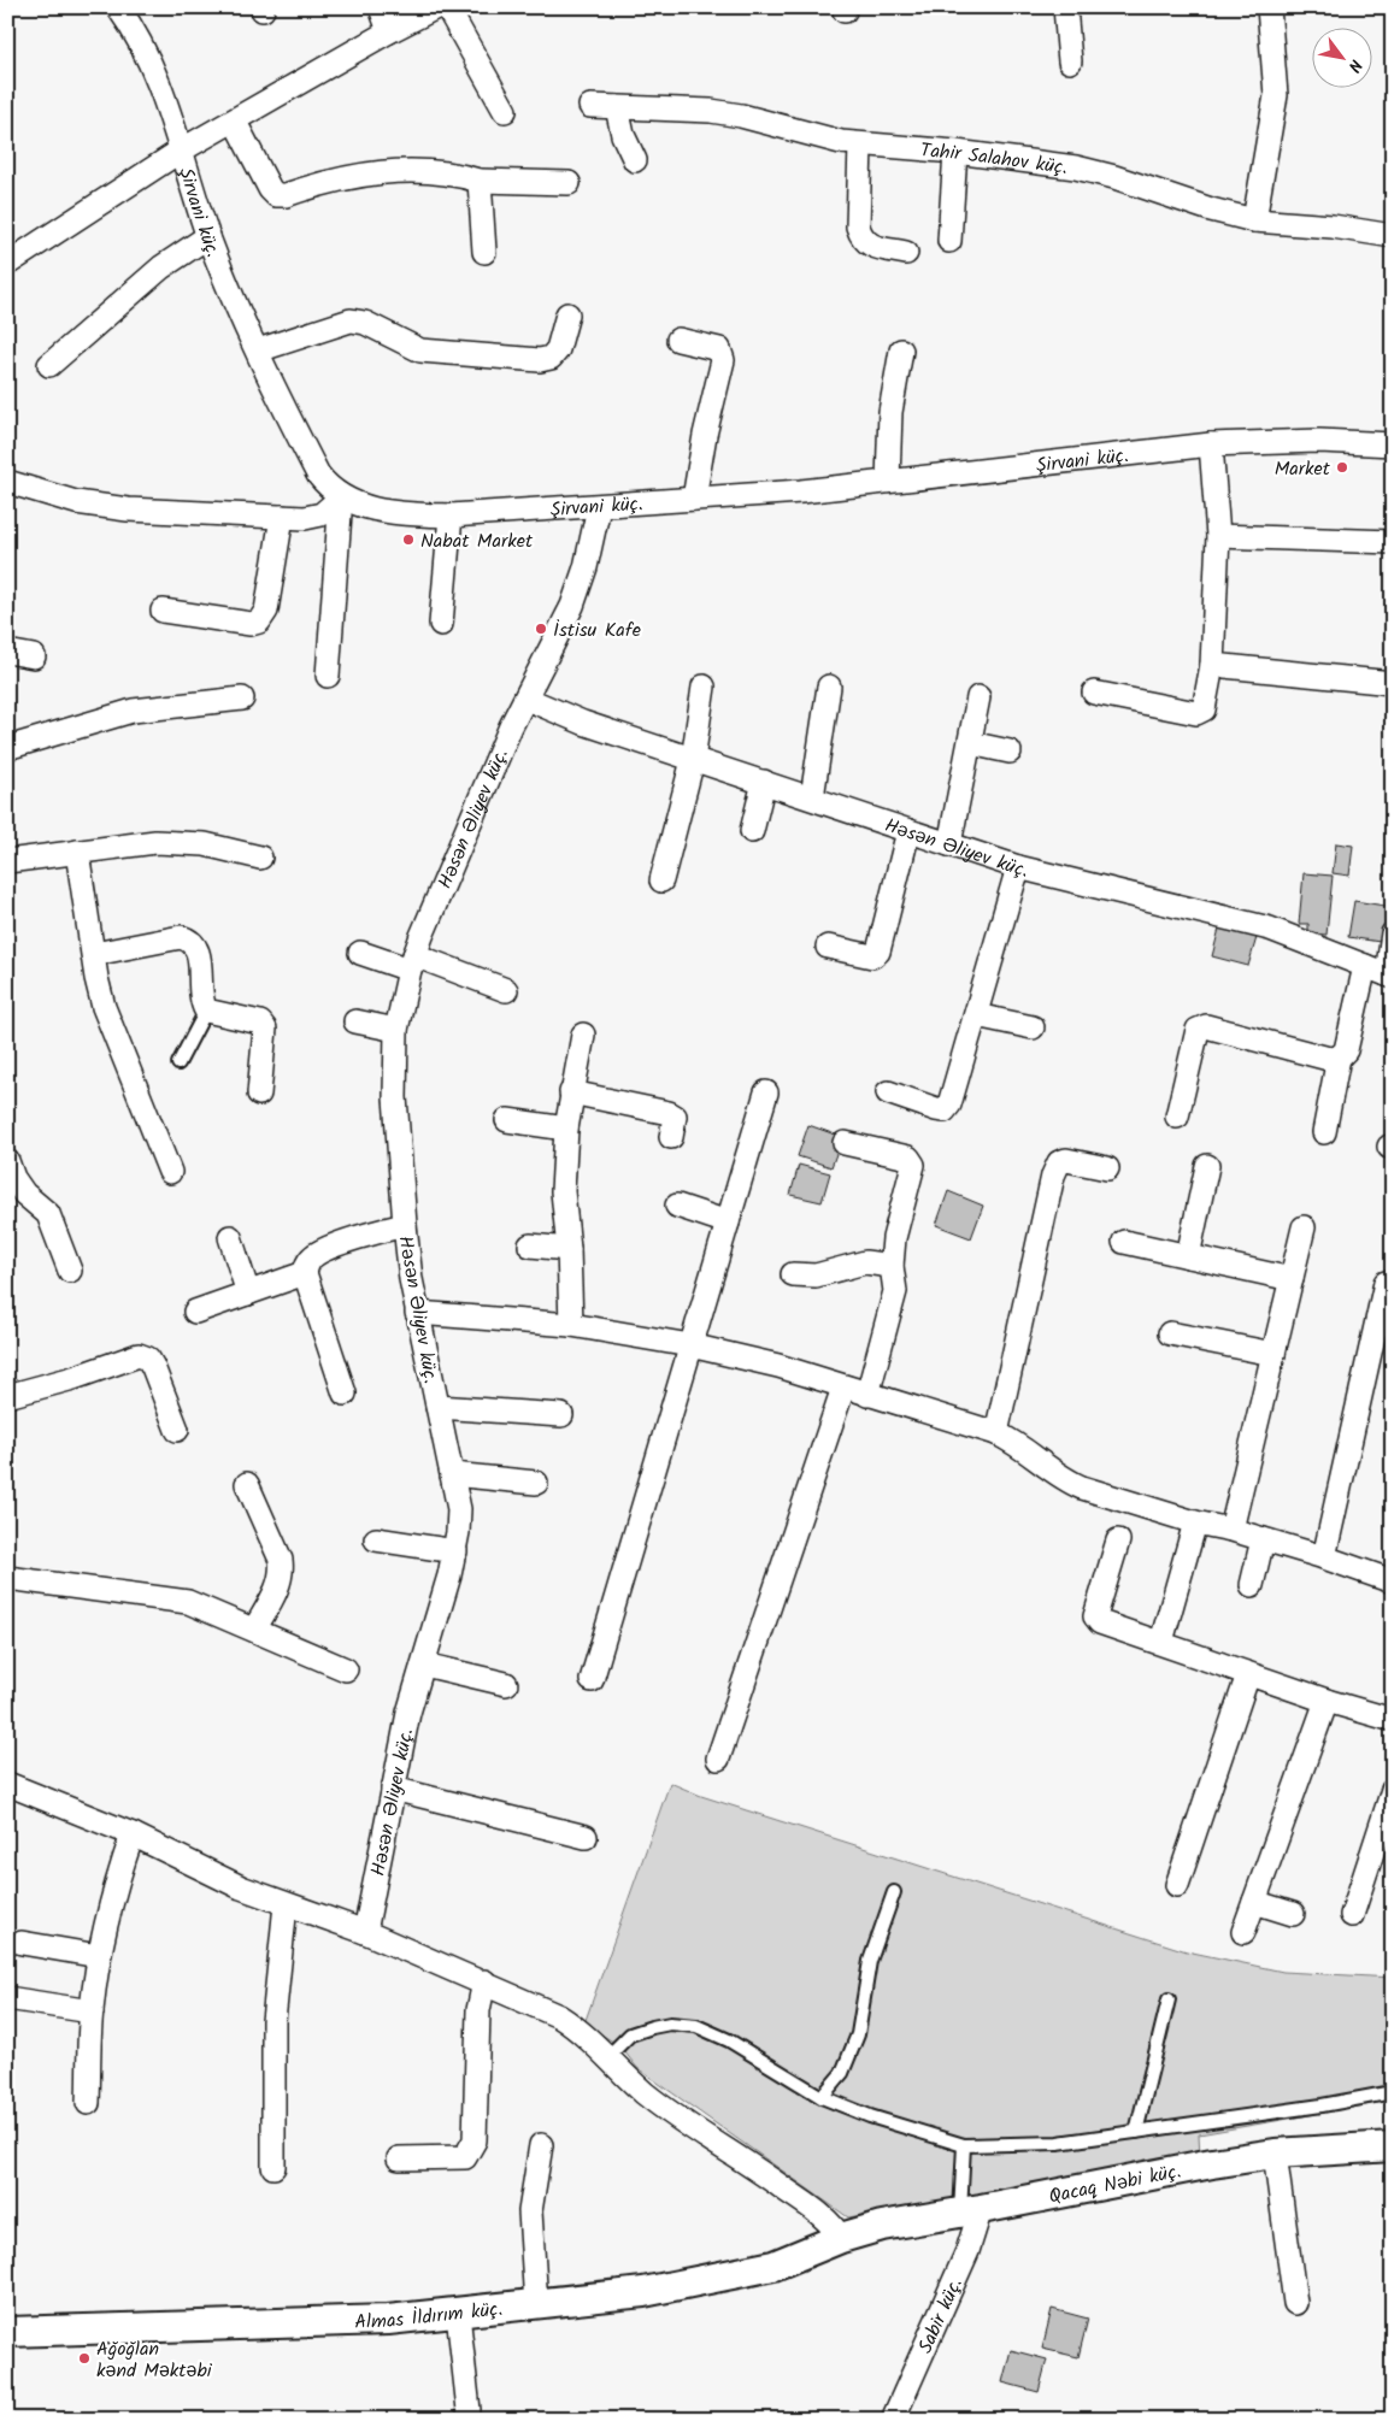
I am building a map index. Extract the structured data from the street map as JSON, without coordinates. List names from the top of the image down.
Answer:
{
  "streets": {
    "street": [
      "Tahir Salahov küç.",
      "Şirvani küç.",
      "Həsən Əliyev küç.",
      "Qacaq Nəbi küç.",
      "Almas İldırım küç.",
      "Sabir küç."
    ]
  },
  "crossings": [
    ["Şirvani küç.", "Həsən Əliyev küç."],
    ["Qacaq Nəbi küç.", "Almas İldırım küç."],
    ["Qacaq Nəbi küç.", "Sabir küç."]
  ],
  "places": [
    "Market",
    "Nabat Market",
    "İstisu Kafe",
    "Ağoğlan kənd Məktəbi"
  ],
  "north": "bottom right"
}
